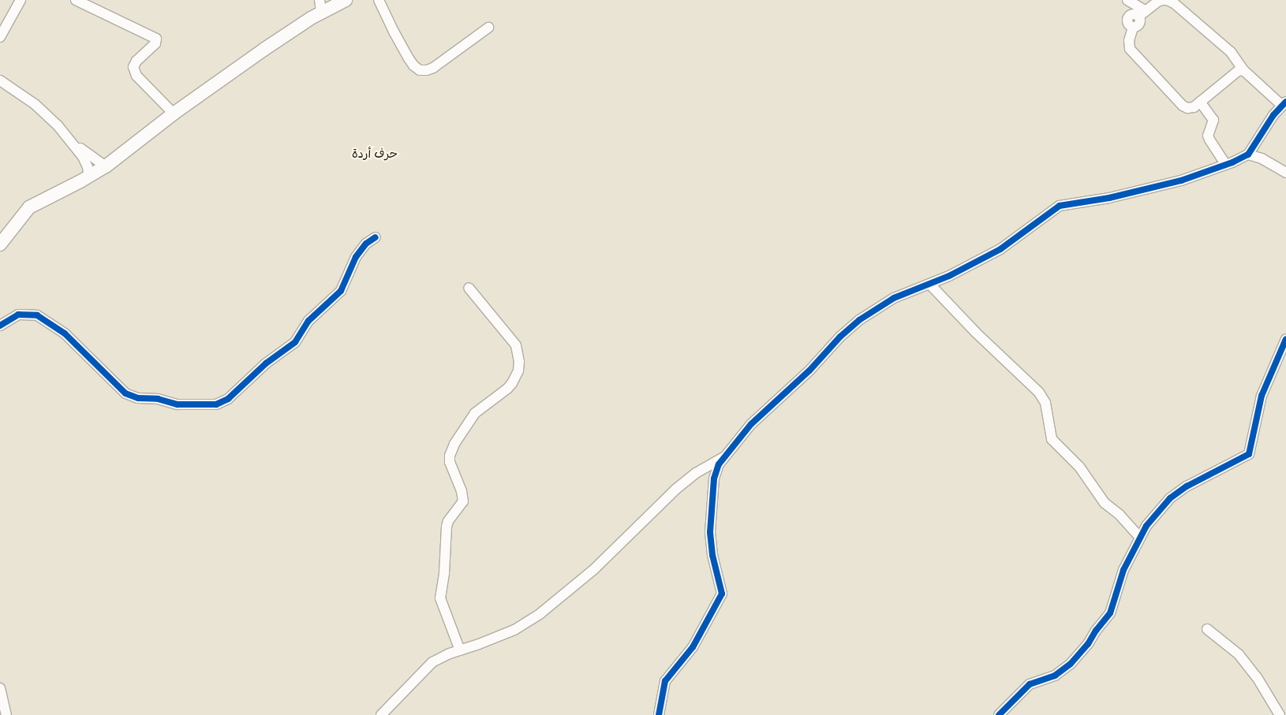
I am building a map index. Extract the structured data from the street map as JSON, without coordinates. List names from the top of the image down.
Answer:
{
  "districts": ["حرف أردة"]
}
